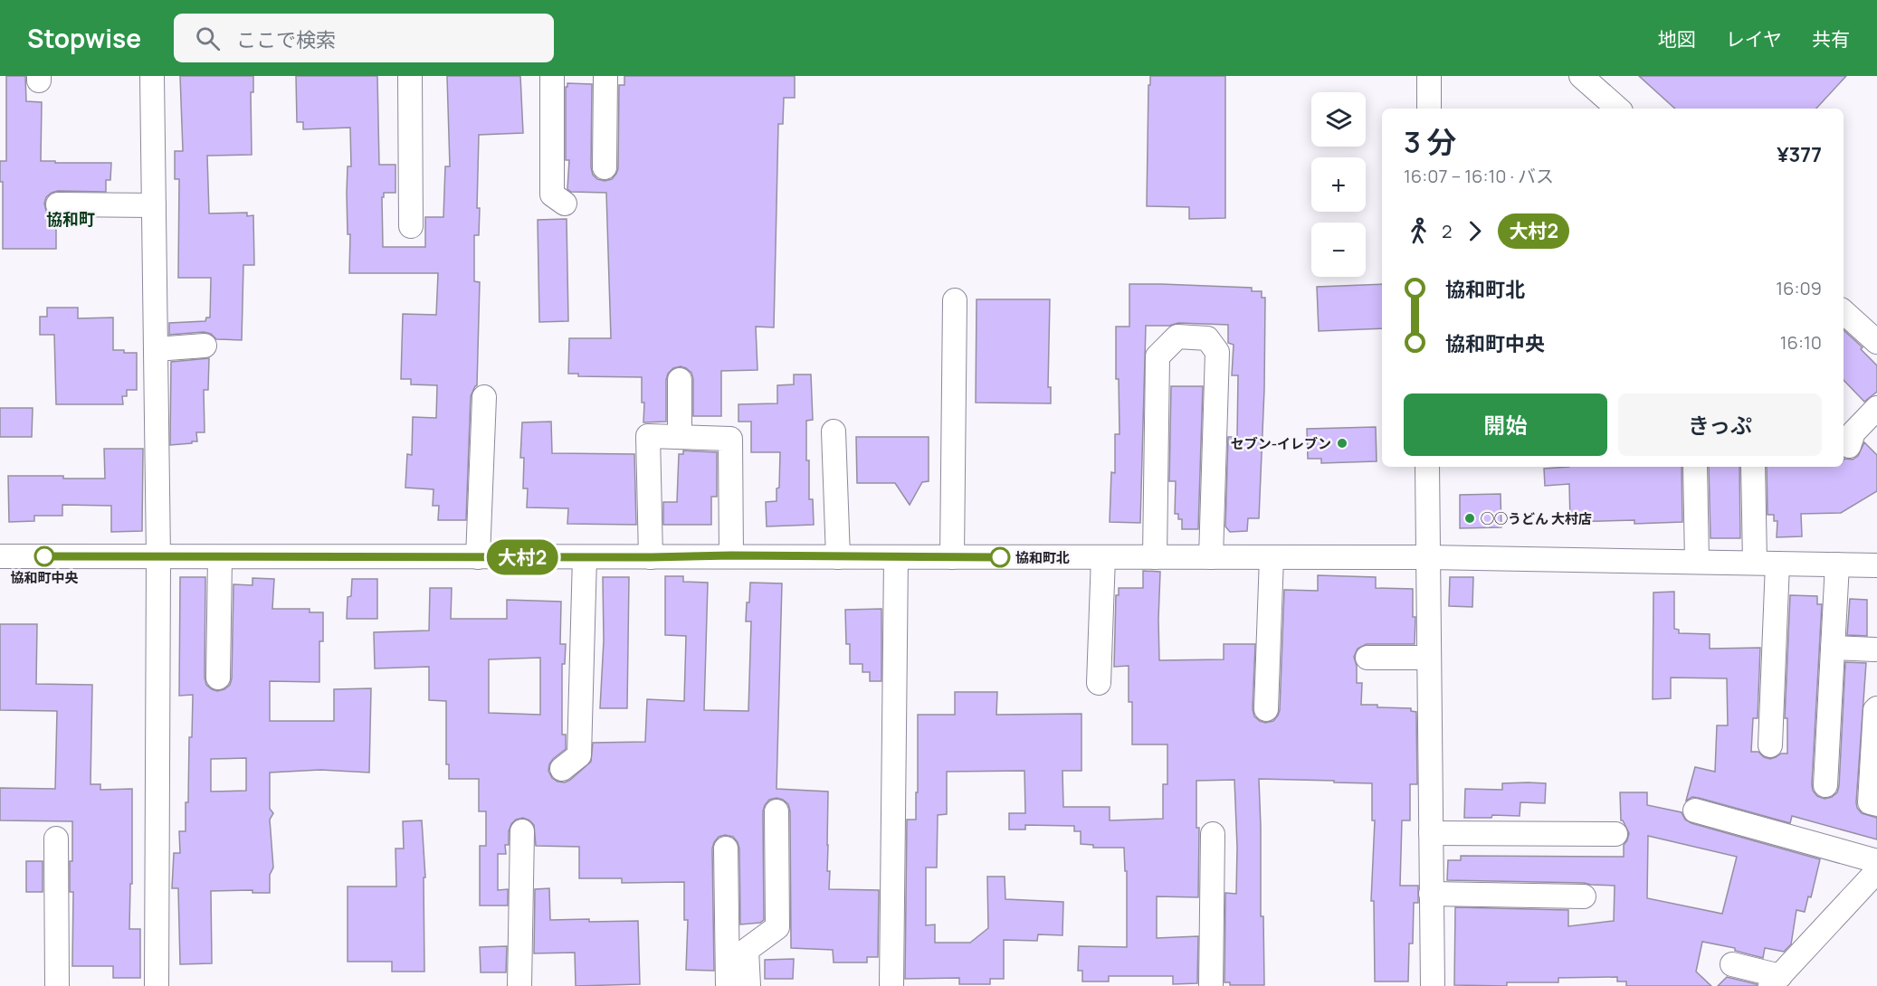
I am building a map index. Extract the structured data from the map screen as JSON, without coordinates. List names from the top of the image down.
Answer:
{
  "districts": ["協和町"],
  "places": [
    "セブン-イレブン",
    "◯◯うどん 大村店",
    "協和町中央",
    "協和町北"
  ],
  "lines": ["bus line 大村2"],
  "page": {
    "header": "Stopwise",
    "search": "ここで検索",
    "nav": ["地図", "レイヤ", "共有"],
    "on_map": "大村2",
    "map_buttons": ["+", "−"],
    "heading": ["3 分", "16:07 – 16:10 · バス", "¥377"],
    "legs": ["2", "大村2"],
    "list": [
      {
        "name": "協和町北",
        "value": "16:09"
      },
      {
        "name": "協和町中央",
        "value": "16:10"
      }
    ],
    "buttons": ["開始", "きっぷ"]
  }
}
